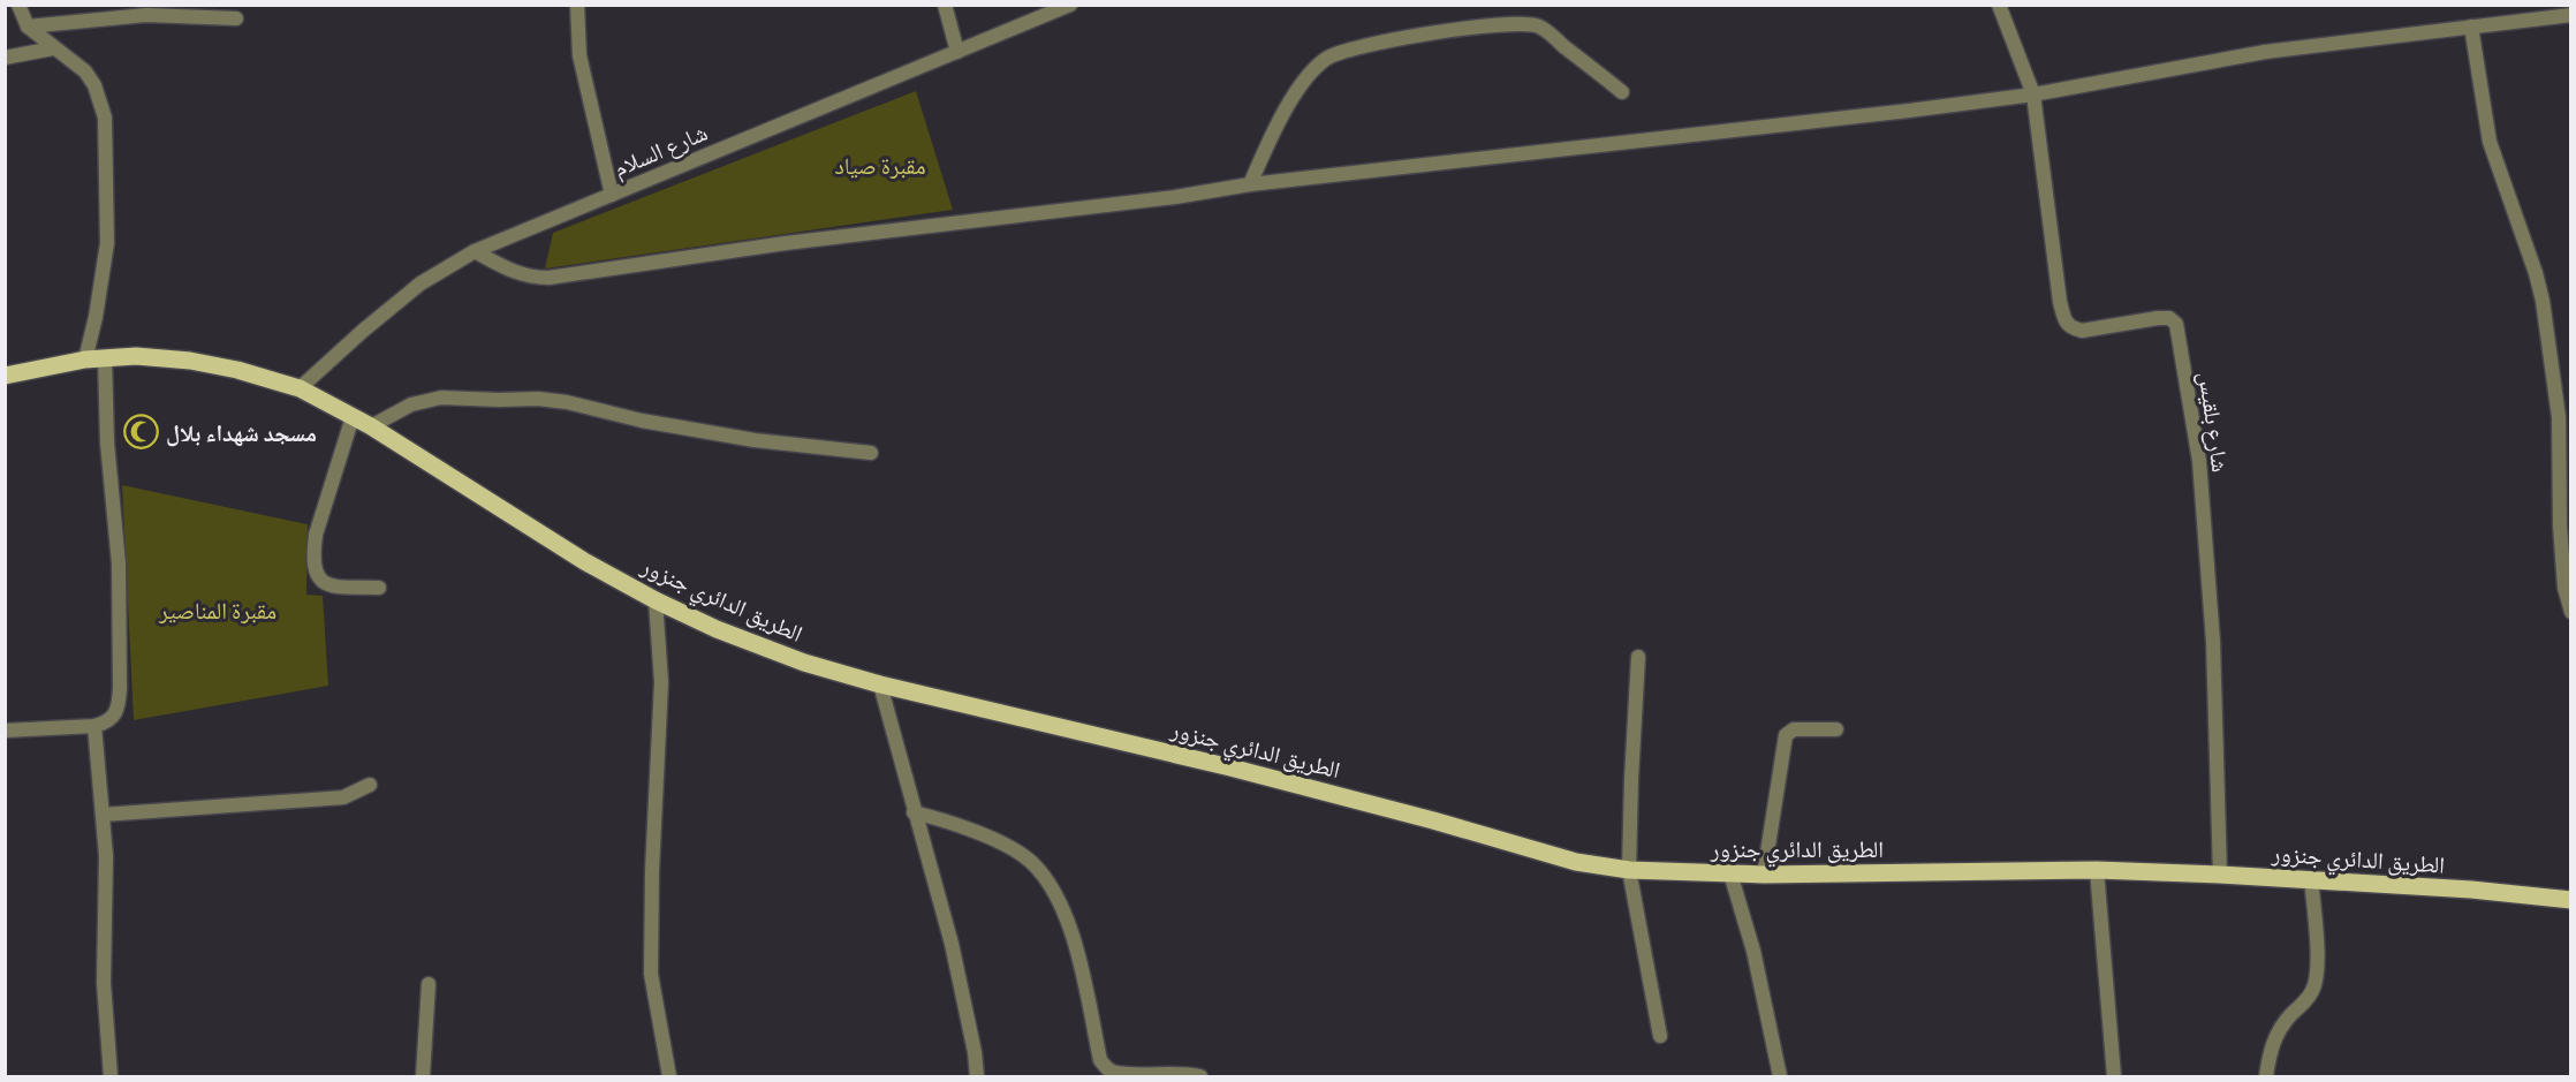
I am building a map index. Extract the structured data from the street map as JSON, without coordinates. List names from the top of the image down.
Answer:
{
  "streets": {
    "main road": ["الطريق الدائري جنزور"],
    "street": ["شارع السلام", "شارع بلقيس"]
  },
  "crossings": [
    ["شارع السلام", "الطريق الدائري جنزور"],
    ["شارع بلقيس", "الطريق الدائري جنزور"]
  ],
  "parks": ["مقبرة صياد", "مقبرة المناصير"],
  "places": {
    "mosque": ["مسجد شهداء بلال"]
  }
}
